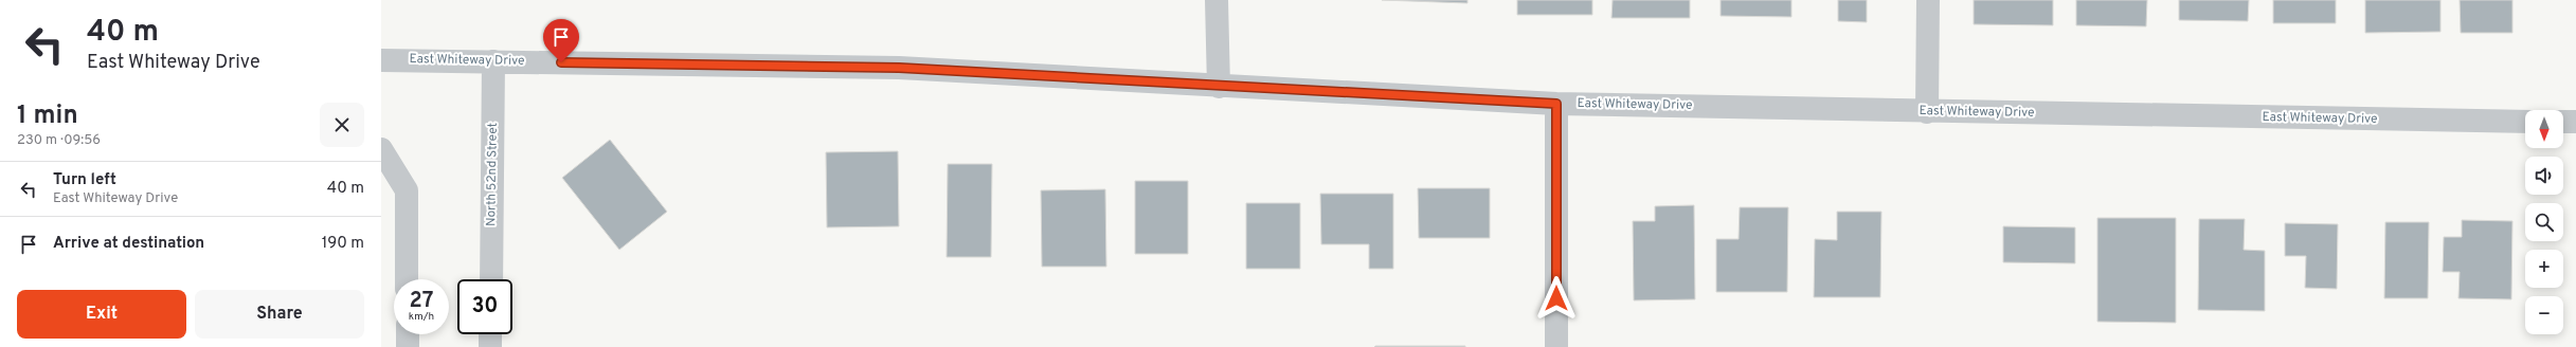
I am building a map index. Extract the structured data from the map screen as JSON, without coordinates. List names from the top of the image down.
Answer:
{
  "streets": {
    "street": ["East Whiteway Drive", "North 52nd Street"]
  },
  "crossings": [
    ["East Whiteway Drive", "North 52nd Street"]
  ],
  "north": "bottom",
  "page": {
    "turn": ["40 m", "East Whiteway Drive"],
    "heading": ["1 min", "230 m · 09:56"],
    "map_buttons": ["+", "−"],
    "list": [
      {
        "name": "Turn left",
        "note": "East Whiteway Drive",
        "value": "40 m"
      },
      {
        "name": "Arrive at destination",
        "value": "190 m"
      }
    ],
    "speed": "27 km/h",
    "limit": "30",
    "buttons": ["Exit", "Share"]
  }
}
